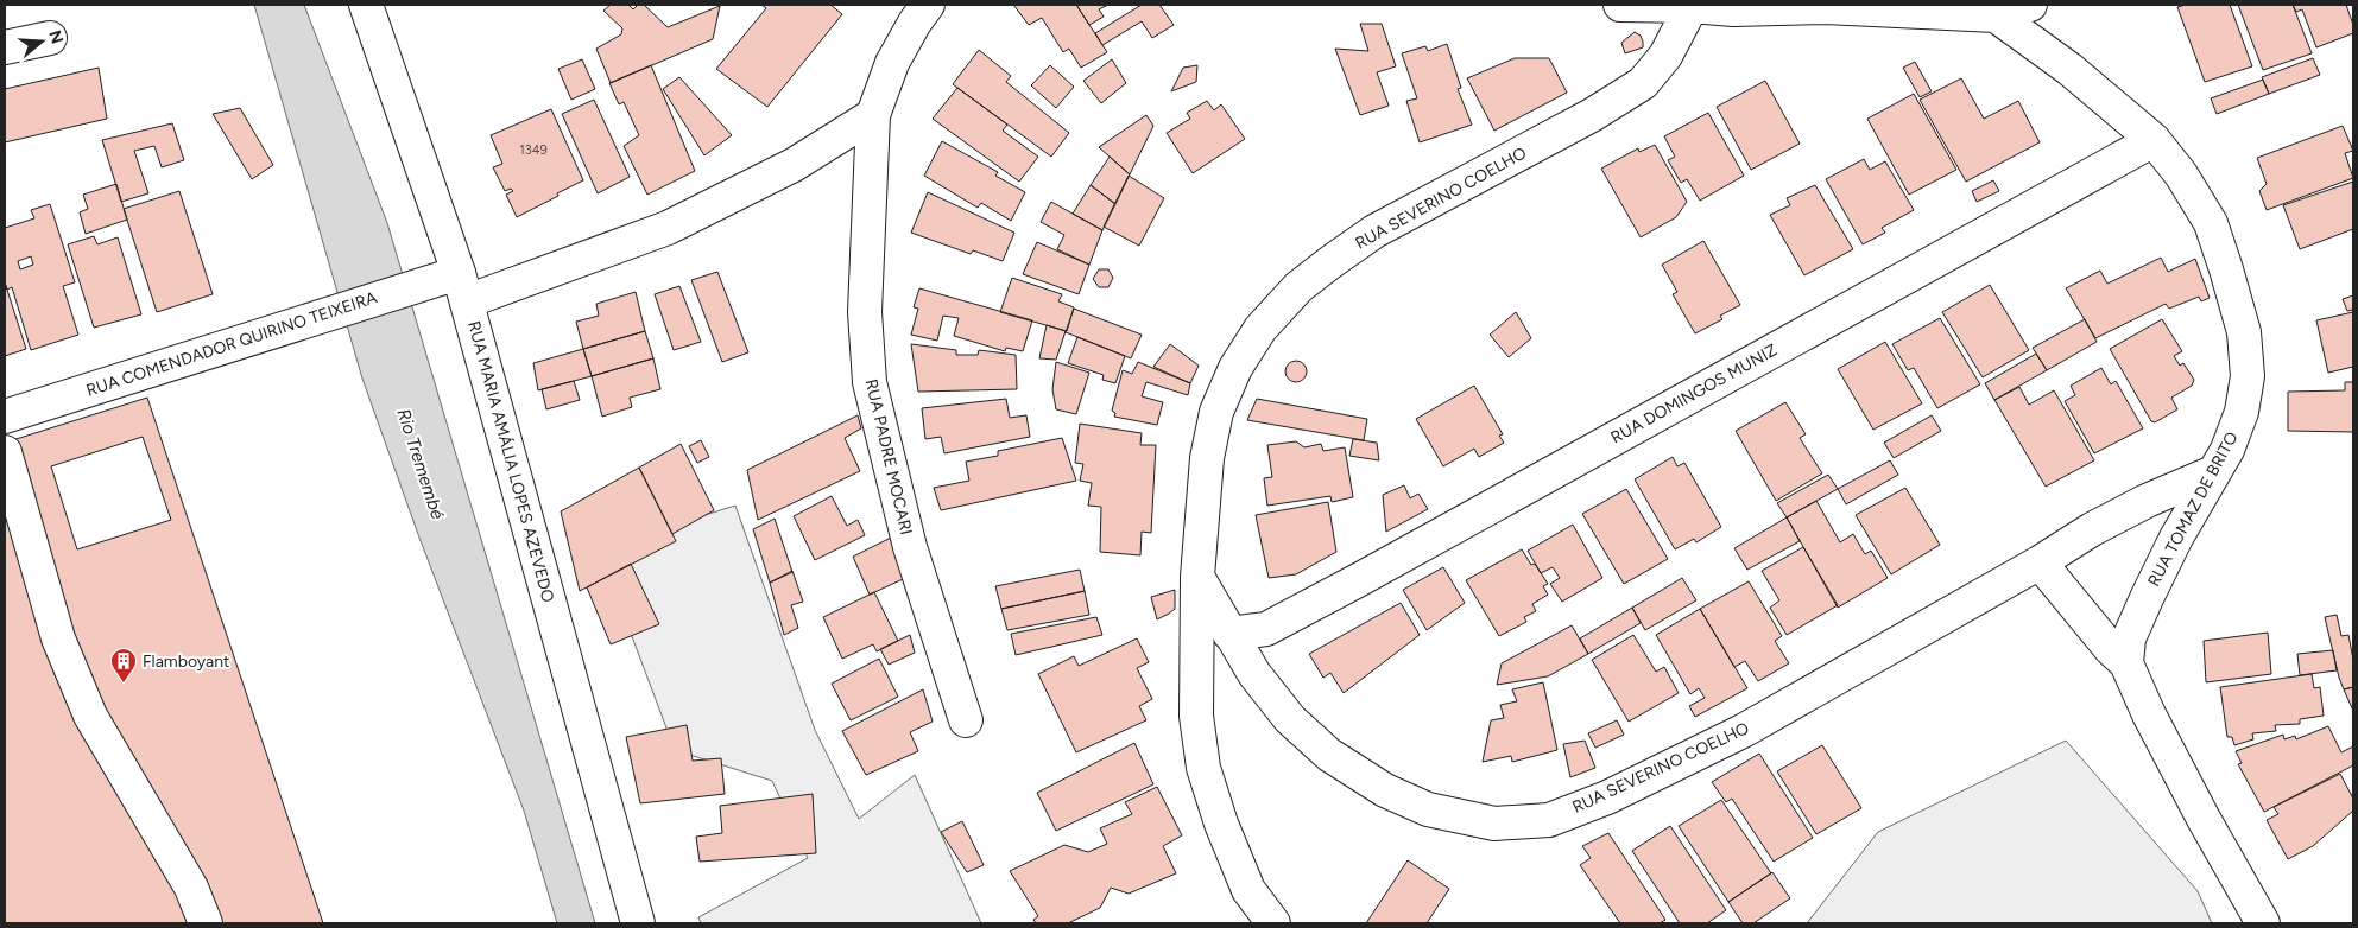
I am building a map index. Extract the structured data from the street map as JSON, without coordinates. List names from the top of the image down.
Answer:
{
  "streets": {
    "street": [
      "RUA SEVERINO COELHO",
      "RUA COMENDADOR QUIRINO TEIXEIRA",
      "RUA DOMINGOS MUNIZ",
      "RUA PADRE MOCARI",
      "RUA MARIA AMÁLIA LOPES AZEVEDO",
      "RUA TOMAZ DE BRITO"
    ]
  },
  "crossings": [
    ["RUA SEVERINO COELHO", "RUA DOMINGOS MUNIZ"],
    ["RUA SEVERINO COELHO", "RUA TOMAZ DE BRITO"],
    ["RUA COMENDADOR QUIRINO TEIXEIRA", "RUA PADRE MOCARI"],
    ["RUA COMENDADOR QUIRINO TEIXEIRA", "RUA MARIA AMÁLIA LOPES AZEVEDO"],
    ["RUA DOMINGOS MUNIZ", "RUA TOMAZ DE BRITO"]
  ],
  "water": ["Rio Tremembé"],
  "places": {
    "building": ["Flamboyant"]
  },
  "house_numbers": ["1349"],
  "north": "right"
}
